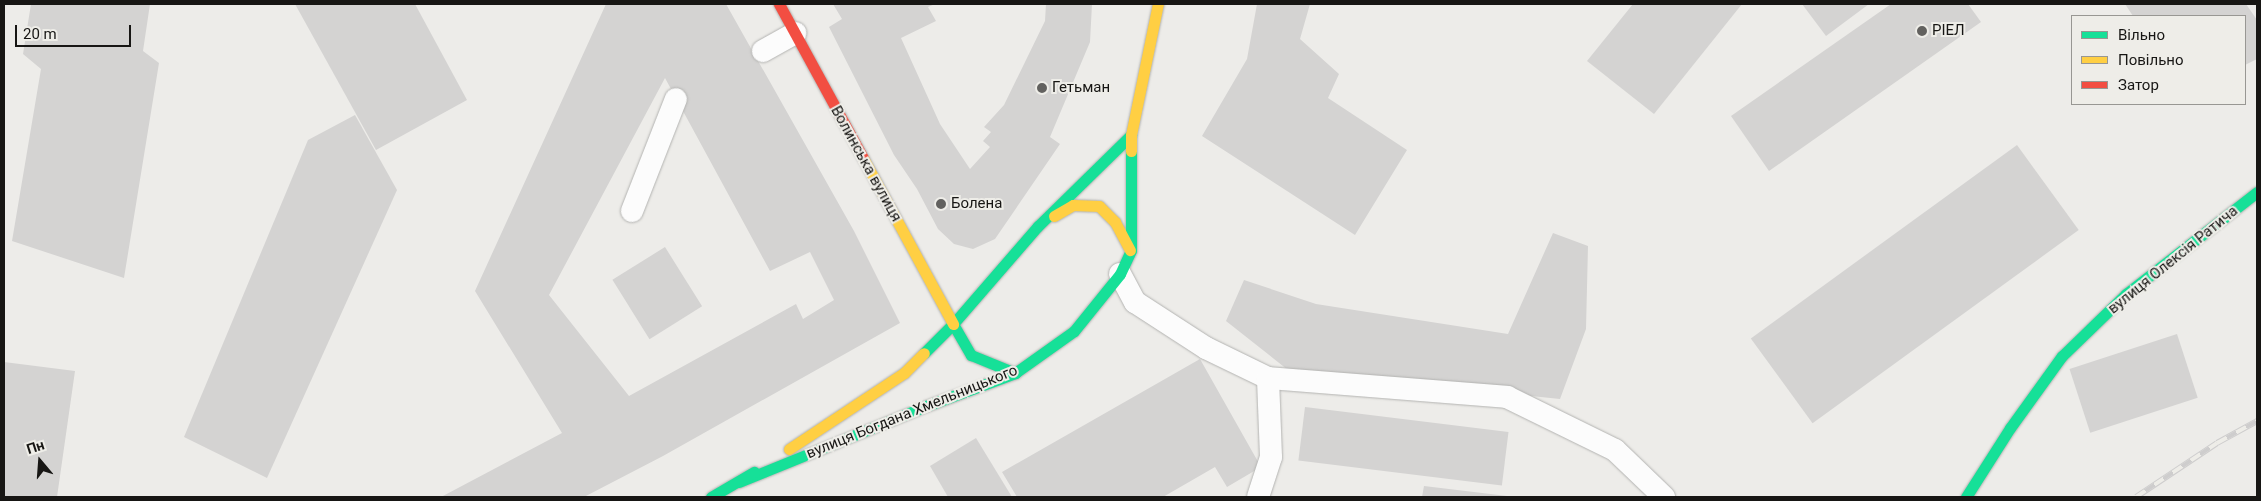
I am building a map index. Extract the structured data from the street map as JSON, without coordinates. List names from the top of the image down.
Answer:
{
  "streets": {
    "main road": ["Волинська вулиця", "вулиця Олексія Ратича", "вулиця Богдана Хмельницького"]
  },
  "crossings": [
    ["Волинська вулиця", "вулиця Богдана Хмельницького"]
  ],
  "places": ["РІЕЛ", "Гетьман", "Болена"],
  "legend": ["Вільно", "Повільно", "Затор"],
  "scale_bar": "20 m",
  "north": "top"
}
